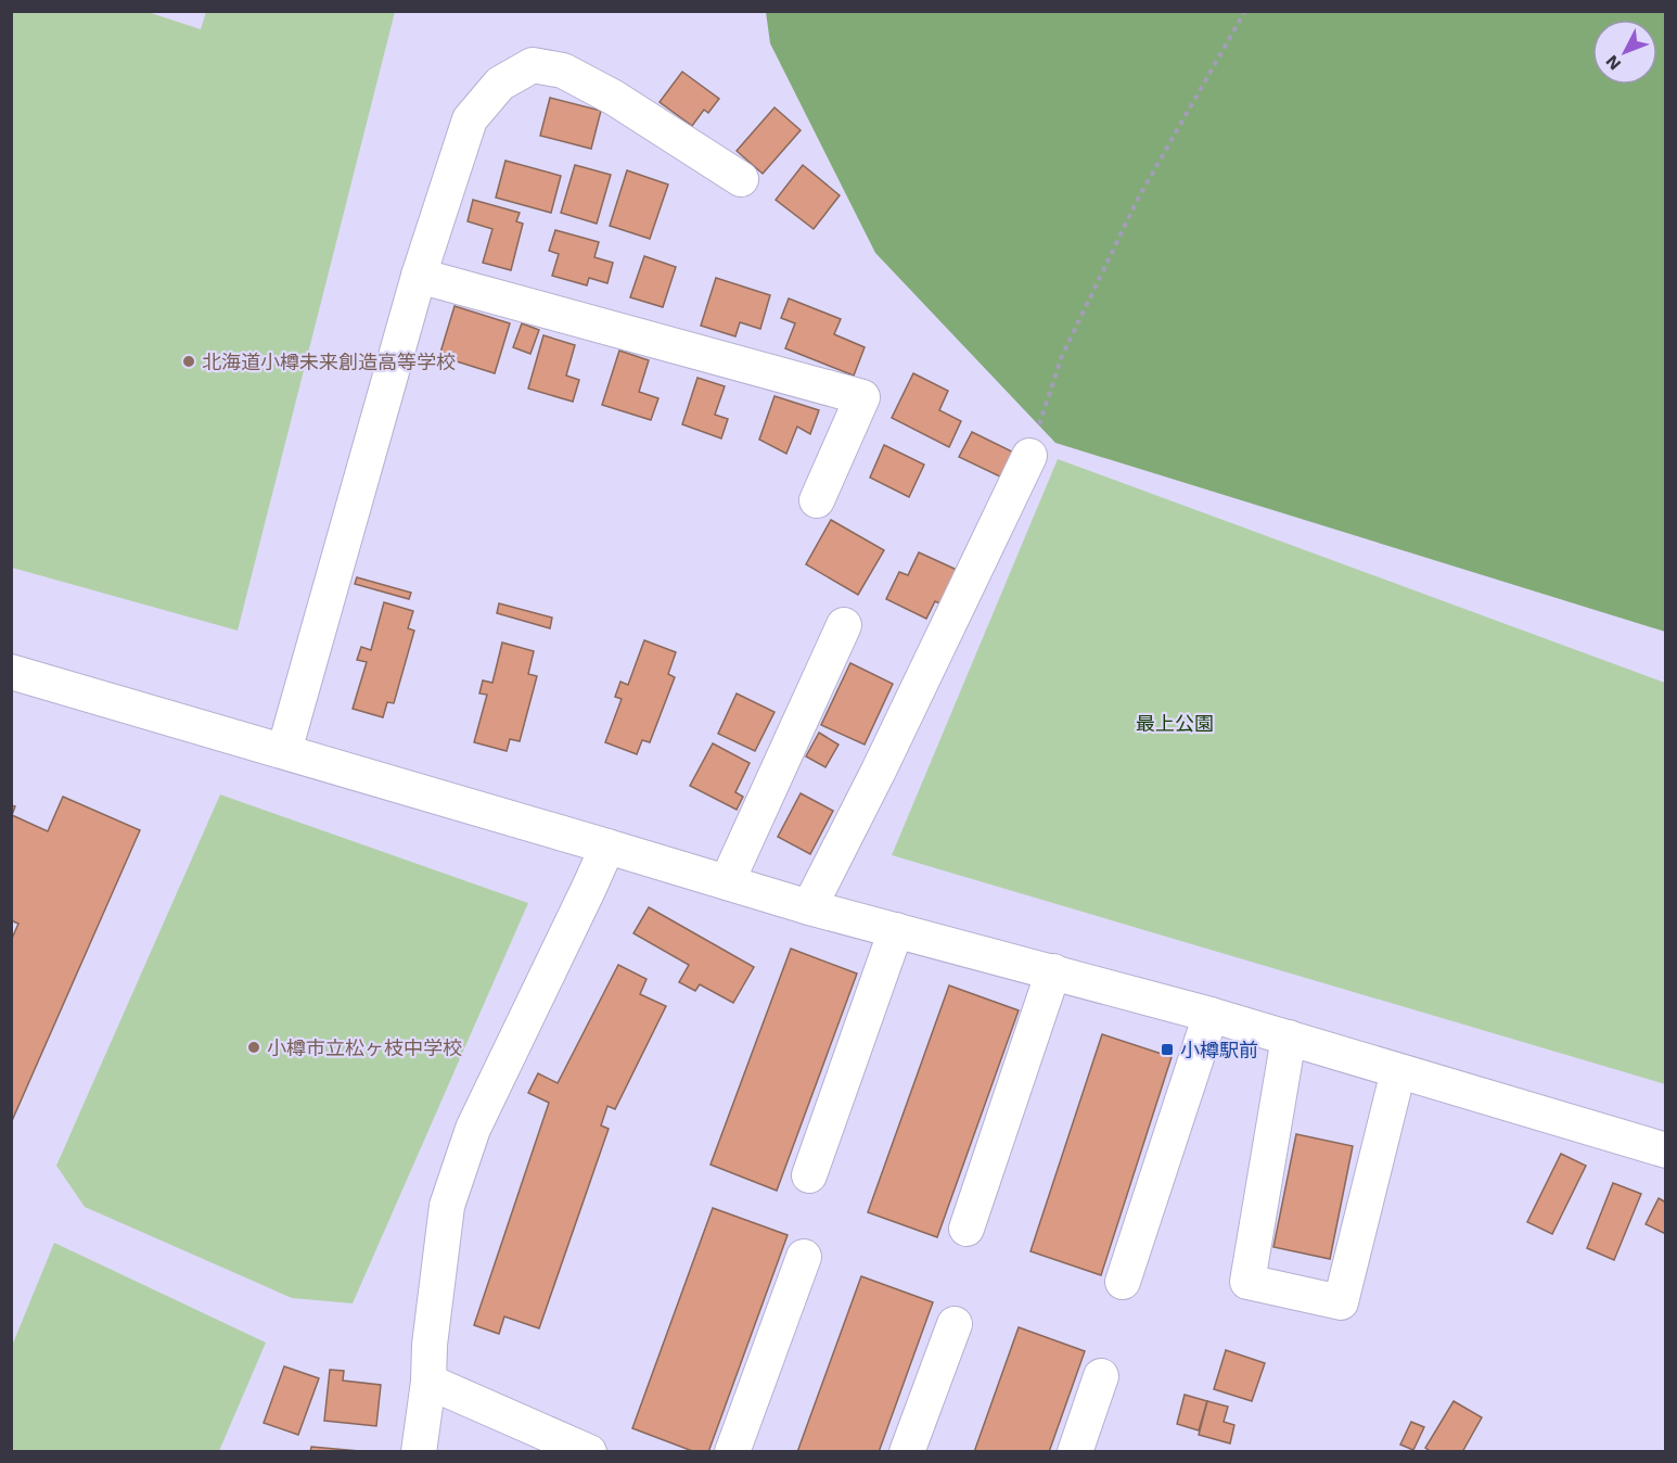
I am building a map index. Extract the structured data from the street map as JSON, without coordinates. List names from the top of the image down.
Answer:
{
  "parks": ["最上公園"],
  "places": {
    "other": ["北海道小樽未来創造高等学校", "小樽市立松ヶ枝中学校"],
    "transit": ["小樽駅前"]
  },
  "north": "bottom left"
}
